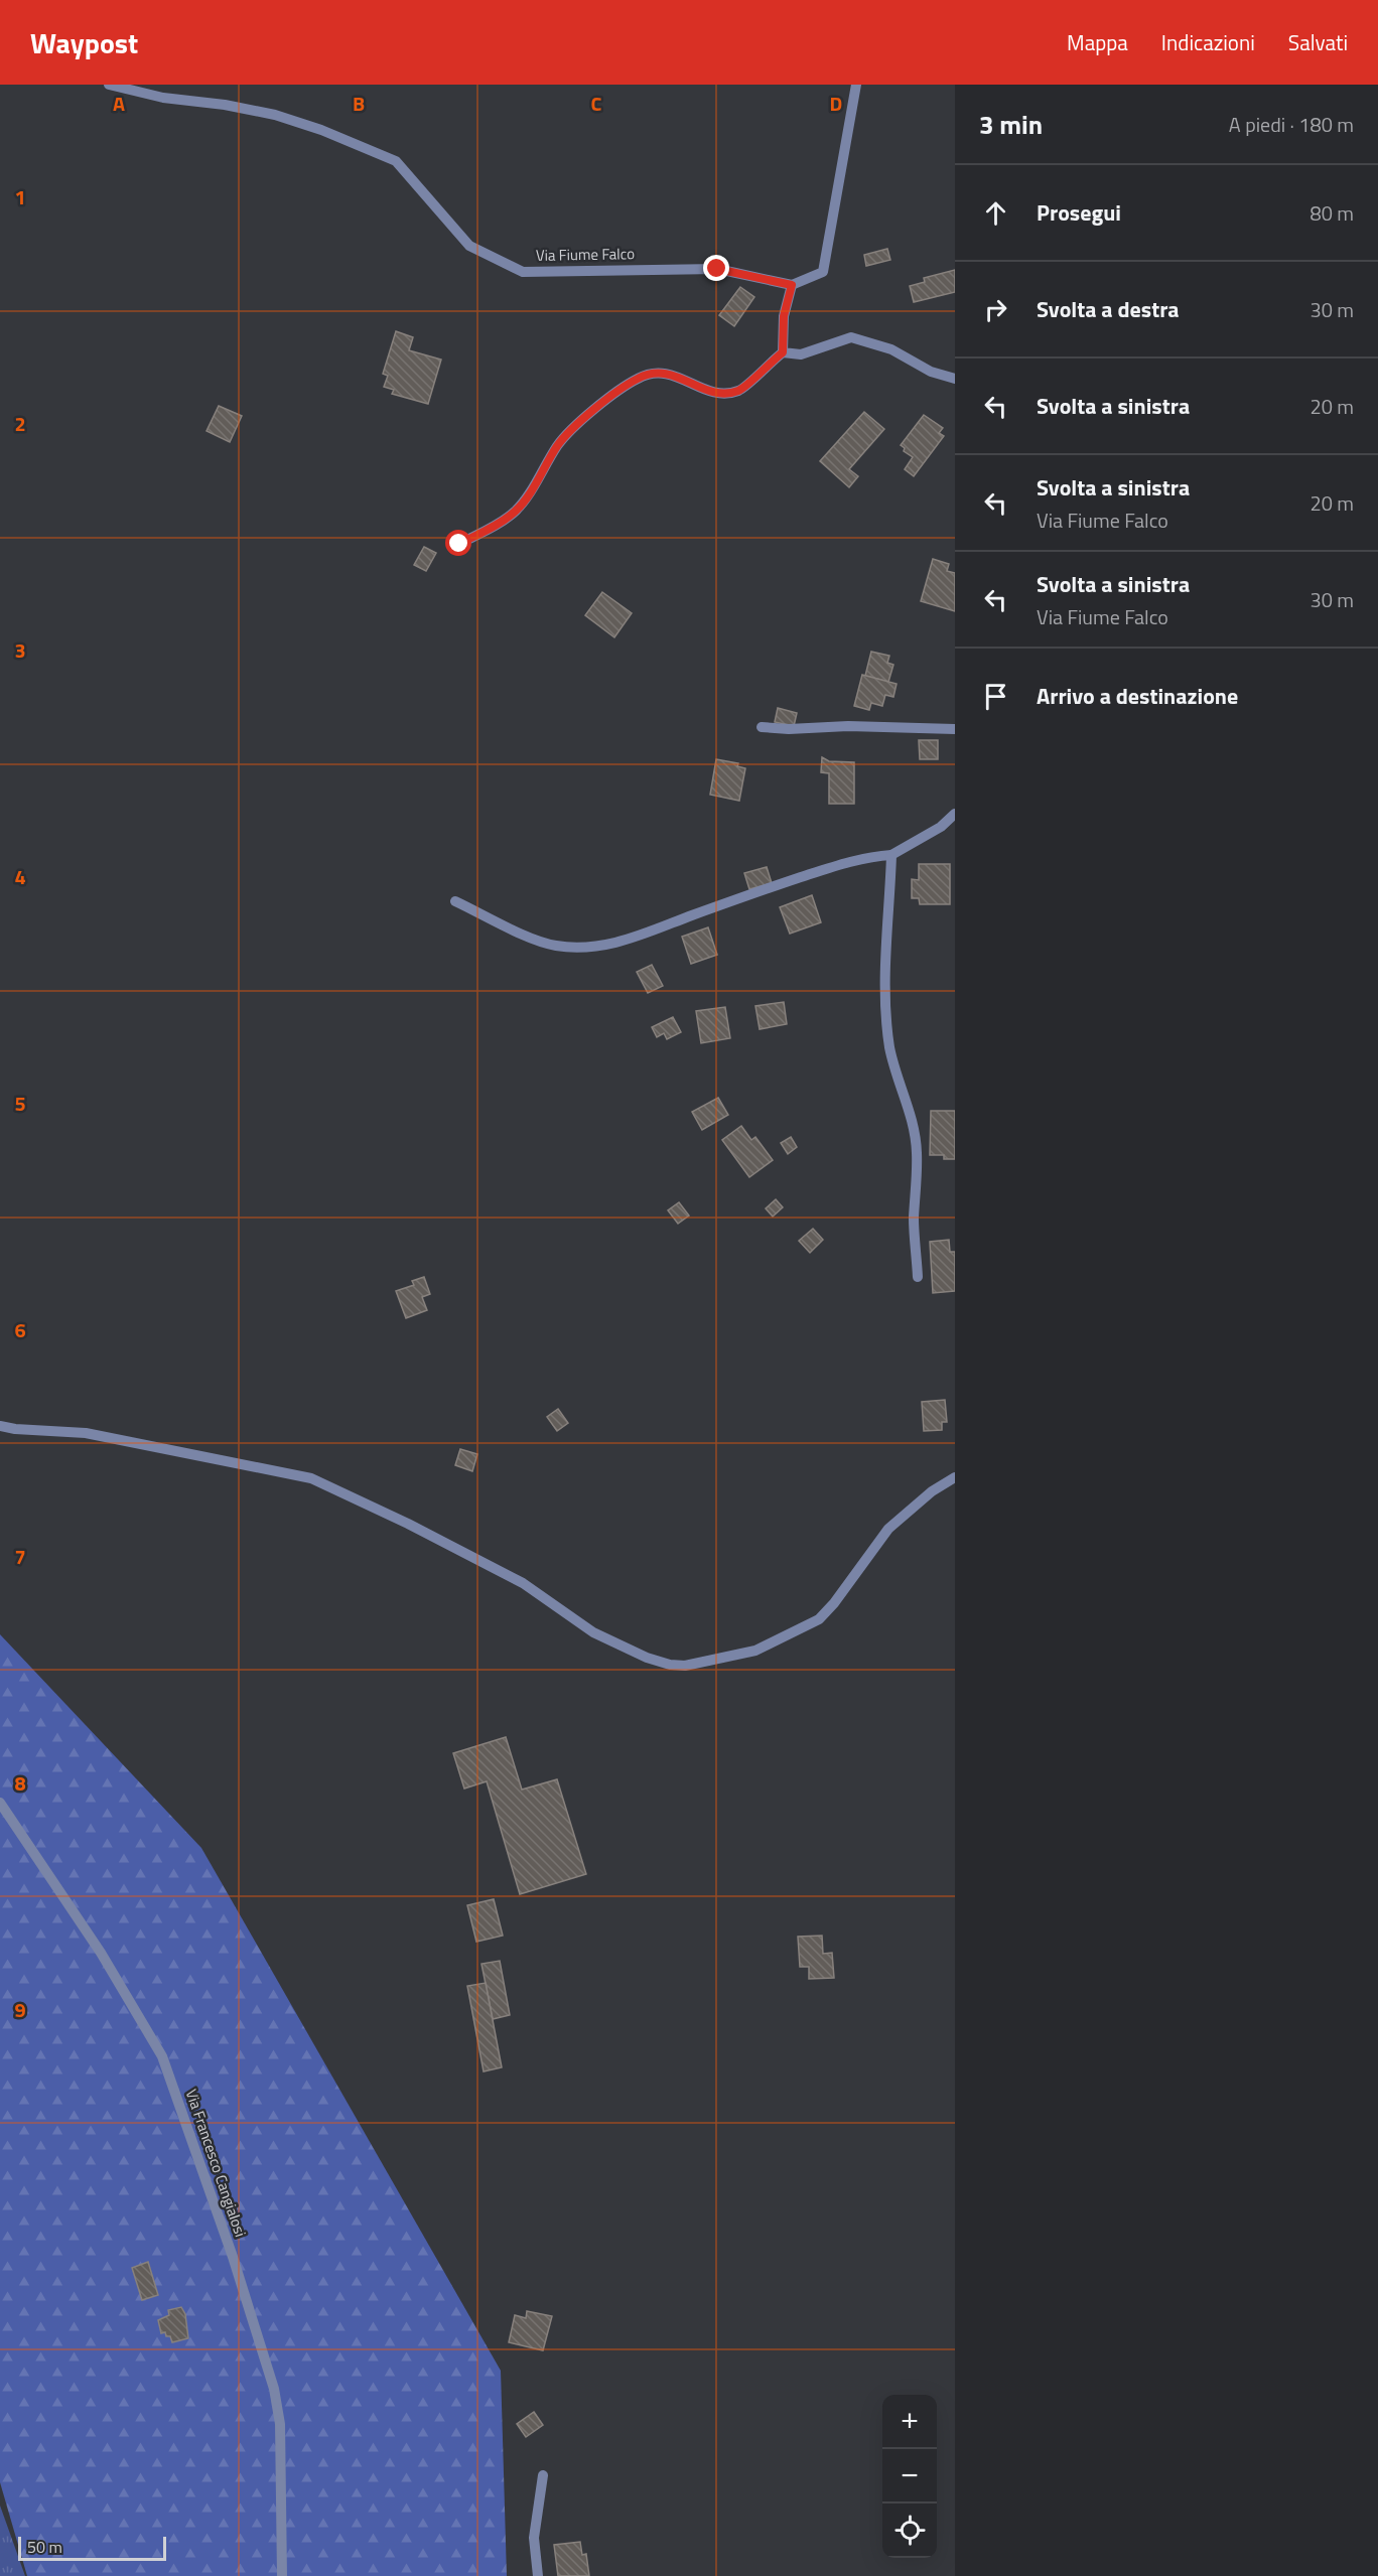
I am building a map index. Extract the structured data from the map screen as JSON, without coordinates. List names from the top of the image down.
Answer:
{
  "streets": {
    "street": ["Via Fiume Falco", "Via Francesco Cangialosi"]
  },
  "scale_bar": "50 m",
  "page": {
    "header": "Waypost",
    "nav": ["Mappa", "Indicazioni", "Salvati"],
    "heading": ["3 min", "A piedi · 180 m"],
    "list": [
      ["Prosegui", "80 m"],
      ["Svolta a destra", "30 m"],
      ["Svolta a sinistra", "20 m"],
      ["Svolta a sinistra", "Via Fiume Falco", "20 m"],
      ["Svolta a sinistra", "Via Fiume Falco", "30 m"],
      "Arrivo a destinazione"
    ],
    "map_buttons": ["+", "−"],
    "scale": "50 m"
  },
  "grid": {
    "columns": [
      "A",
      "B",
      "C",
      "D"
    ],
    "rows": [
      "1",
      "2",
      "3",
      "4",
      "5",
      "6",
      "7",
      "8",
      "9"
    ]
  }
}
